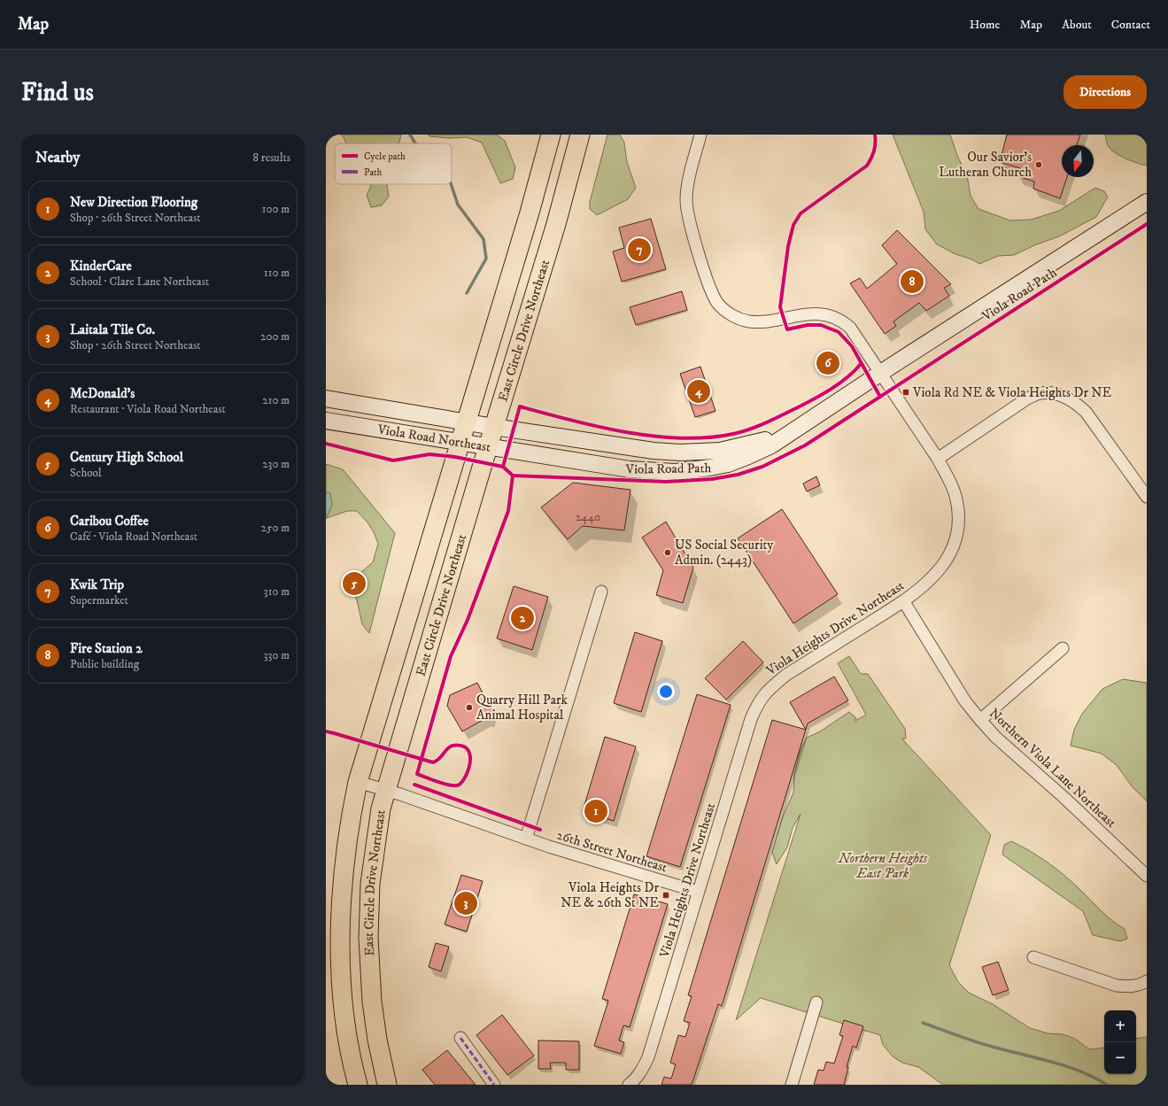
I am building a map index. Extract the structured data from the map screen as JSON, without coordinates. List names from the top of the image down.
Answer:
{
  "streets": {
    "main road": ["East Circle Drive Northeast", "Viola Road Northeast"],
    "street": ["Viola Heights Drive Northeast", "Northern Viola Lane Northeast", "26th Street Northeast"],
    "cycle path": ["Viola Road Path"]
  },
  "crossings": [
    ["East Circle Drive Northeast", "Viola Road Northeast"],
    ["East Circle Drive Northeast", "26th Street Northeast"],
    ["Viola Road Northeast", "Viola Heights Drive Northeast"],
    ["Viola Heights Drive Northeast", "Northern Viola Lane Northeast"],
    ["Viola Heights Drive Northeast", "26th Street Northeast"]
  ],
  "parks": ["Northern Heights East Park"],
  "places": {
    "other": ["Our Savior's Lutheran Church", "US Social Security Admin. (2443)", "Quarry Hill Park Animal Hospital"],
    "transit": ["Viola Rd NE & Viola Heights Dr NE", "Viola Heights Dr NE & 26th St NE"]
  },
  "house_numbers": ["2440"],
  "legend": ["Cycle path", "Path"],
  "north": "bottom",
  "page": {
    "header": "Map",
    "nav": [
      "Home",
      "Map",
      "About",
      "Contact"
    ],
    "buttons": "Directions",
    "title": "Find us",
    "heading": ["Nearby", "8 results"],
    "list": [
      {
        "mark": "1",
        "name": "New Direction Flooring",
        "note": "Shop · 26th Street Northeast",
        "value": "100 m"
      },
      {
        "mark": "2",
        "name": "KinderCare",
        "note": "School · Clare Lane Northeast",
        "value": "110 m"
      },
      {
        "mark": "3",
        "name": "Laitala Tile Co.",
        "note": "Shop · 26th Street Northeast",
        "value": "200 m"
      },
      {
        "mark": "4",
        "name": "McDonald's",
        "note": "Restaurant · Viola Road Northeast",
        "value": "210 m"
      },
      {
        "mark": "5",
        "name": "Century High School",
        "note": "School",
        "value": "230 m"
      },
      {
        "mark": "6",
        "name": "Caribou Coffee",
        "note": "Café · Viola Road Northeast",
        "value": "250 m"
      },
      {
        "mark": "7",
        "name": "Kwik Trip",
        "note": "Supermarket",
        "value": "310 m"
      },
      {
        "mark": "8",
        "name": "Fire Station 2",
        "note": "Public building",
        "value": "330 m"
      }
    ],
    "pins": [
      "7",
      "8",
      "6",
      "4",
      "5",
      "2",
      "1",
      "3"
    ],
    "map_buttons": ["+", "−"]
  }
}
